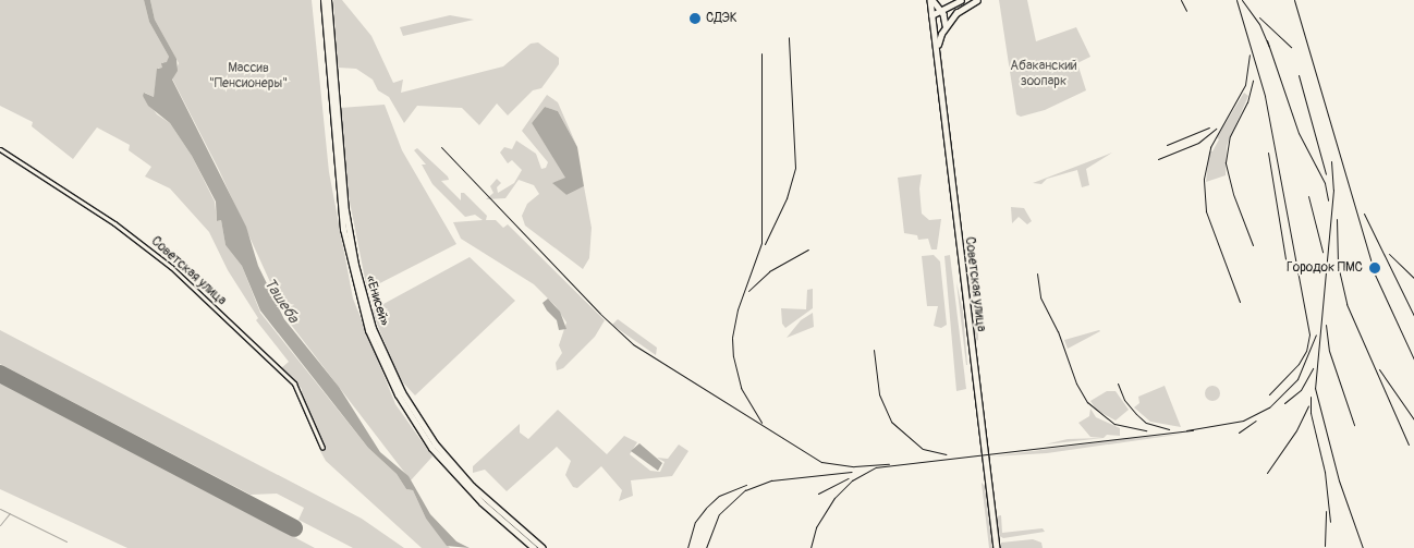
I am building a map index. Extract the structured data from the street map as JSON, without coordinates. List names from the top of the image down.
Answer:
{
  "streets": {
    "highway": ["«Енисей»"],
    "main road": ["Советская улица"]
  },
  "water": ["Ташеба"],
  "parks": ["Абаканский зоопарк", "Массив \"Пенсионеры\""],
  "places": ["СДЭК", "Городок ПМС"]
}
